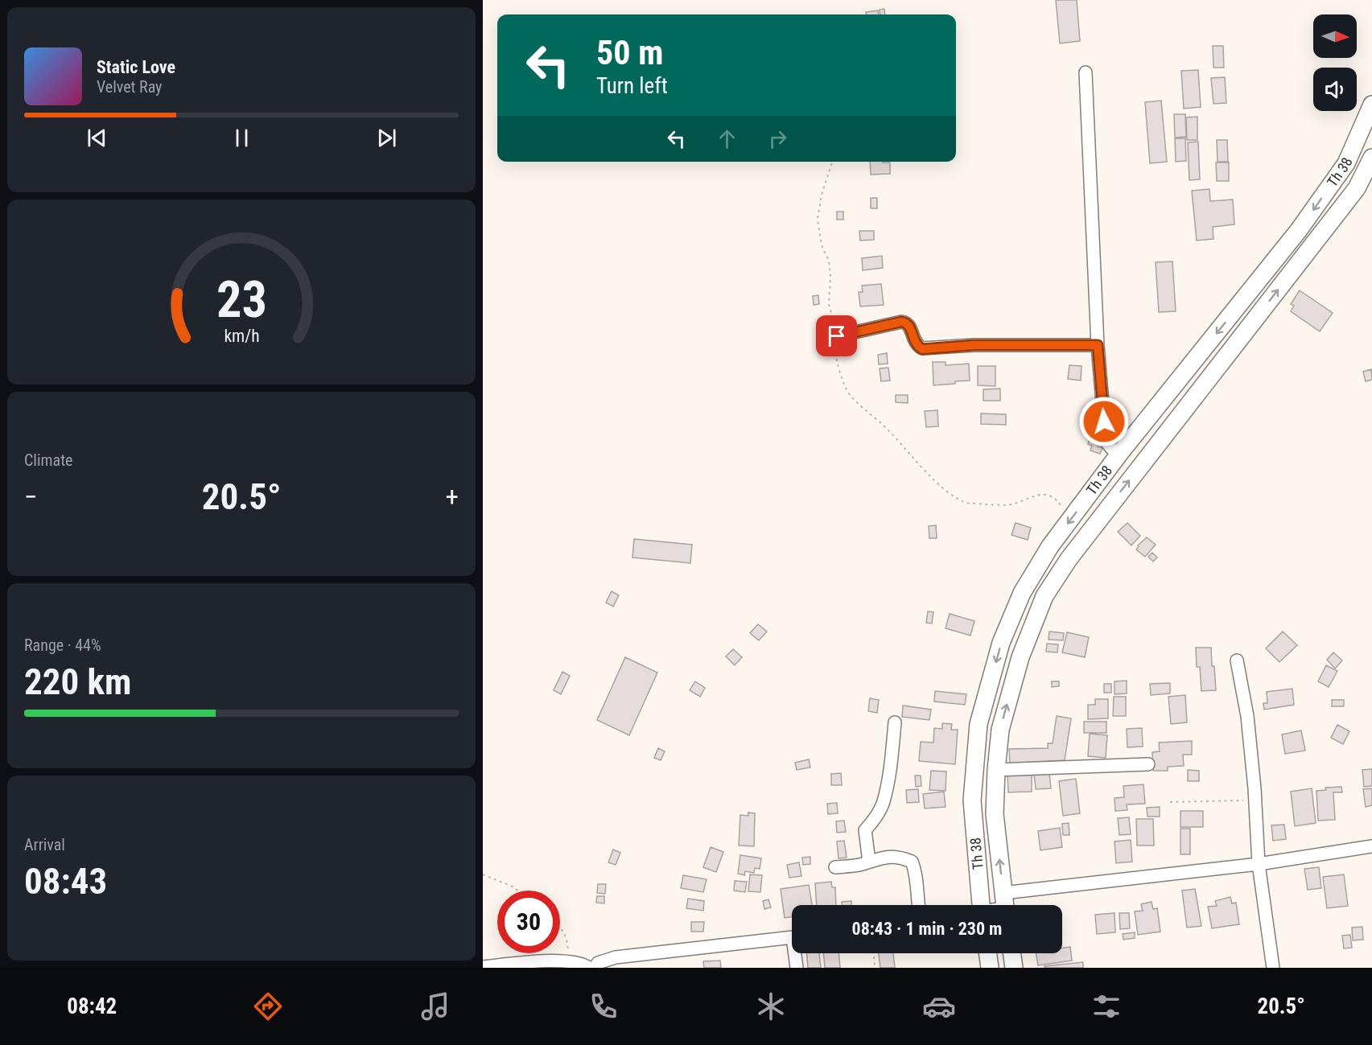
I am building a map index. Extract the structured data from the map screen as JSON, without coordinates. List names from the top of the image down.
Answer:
{
  "streets": {
    "street": ["Th 38"]
  },
  "north": "right",
  "page": {
    "turn": ["50 m", "Turn left"],
    "song": ["Static Love", "Velvet Ray"],
    "tile": [
      "Climate",
      ["Range · 44%", "220 km"],
      ["Arrival", "08:43"]
    ],
    "heat": ["−", "20.5°", "+"],
    "limit": "30",
    "trip": "08:43 · 1 min · 230 m",
    "tabs": ["08:42", "20.5°"],
    "gauge": ["23", "km/h"]
  }
}
